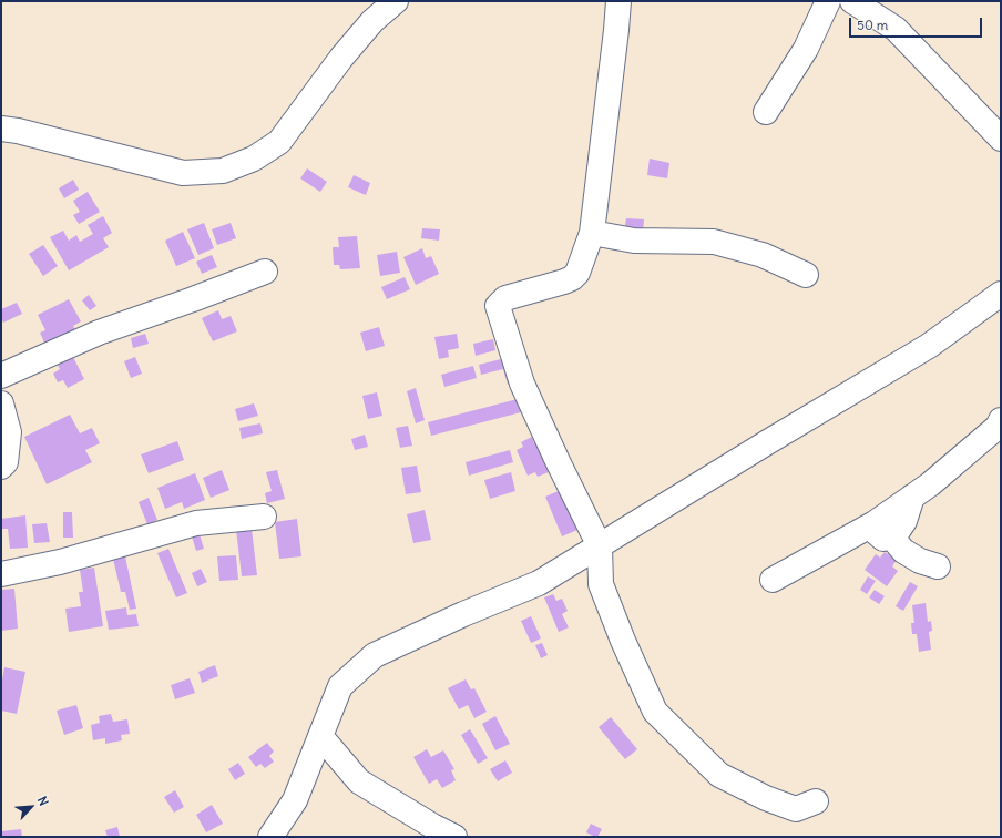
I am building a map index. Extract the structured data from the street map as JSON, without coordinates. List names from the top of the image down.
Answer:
{
  "scale_bar": "50 m",
  "north": "top right"
}
